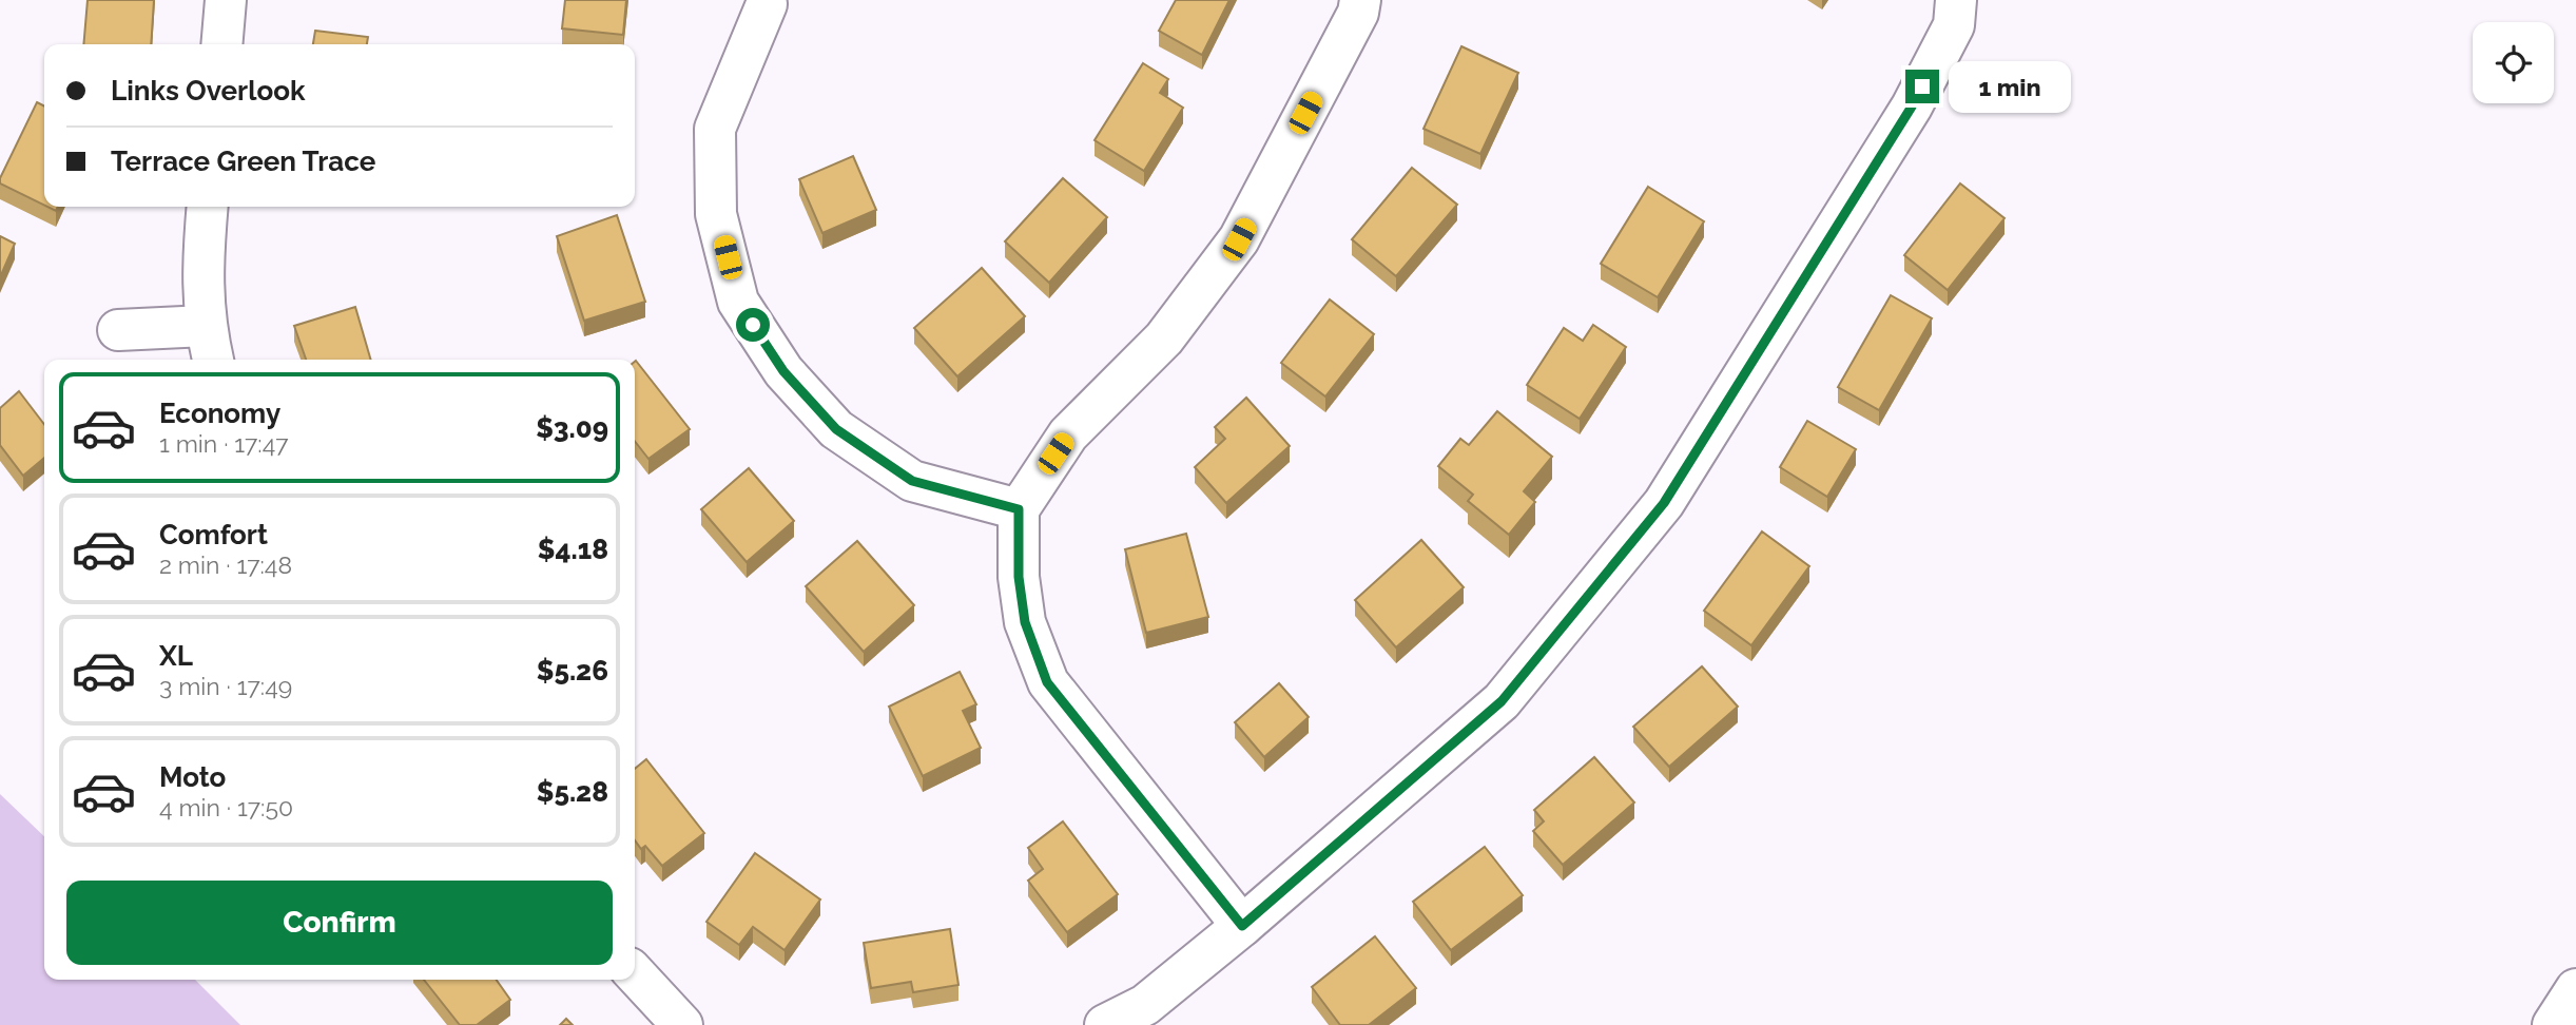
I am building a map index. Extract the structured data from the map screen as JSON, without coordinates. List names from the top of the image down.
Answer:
{
  "page": {
    "banner": ["Links Overlook", "Terrace Green Trace"],
    "bubble": "1 min",
    "list": [
      {
        "name": "Economy",
        "note": "1 min · 17:47",
        "value": "$3.09"
      },
      {
        "name": "Comfort",
        "note": "2 min · 17:48",
        "value": "$4.18"
      },
      {
        "name": "XL",
        "note": "3 min · 17:49",
        "value": "$5.26"
      },
      {
        "name": "Moto",
        "note": "4 min · 17:50",
        "value": "$5.28"
      }
    ],
    "buttons": "Confirm"
  }
}
